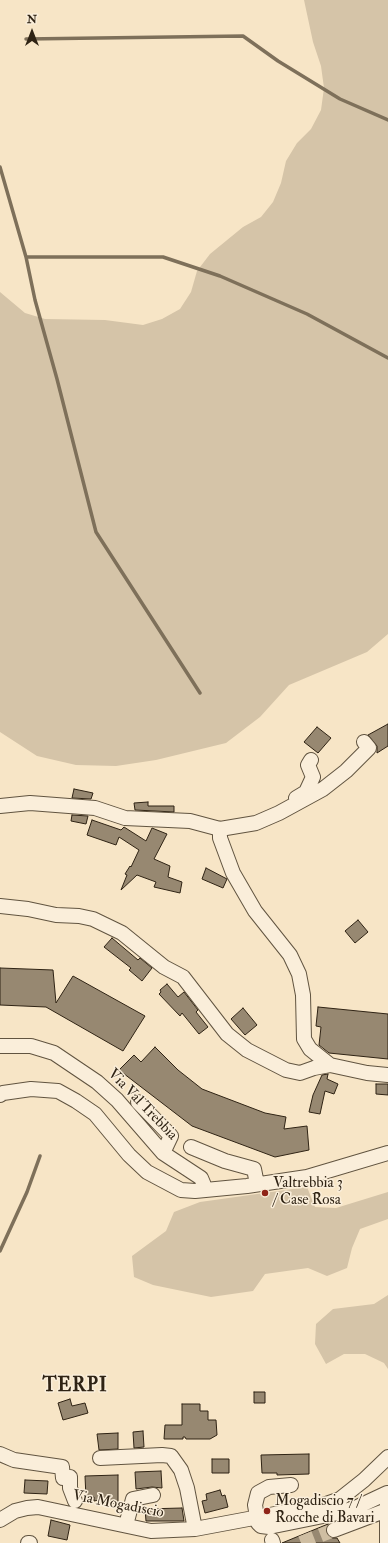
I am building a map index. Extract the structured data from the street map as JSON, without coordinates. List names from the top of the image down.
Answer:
{
  "streets": {
    "street": ["Via Val Trebbia", "Via Mogadiscio"]
  },
  "districts": ["TERPI"],
  "places": ["Valtrebbia 3 / Case Rosa", "Mogadiscio 7 / Rocche di Bavari"],
  "north": "top"
}
